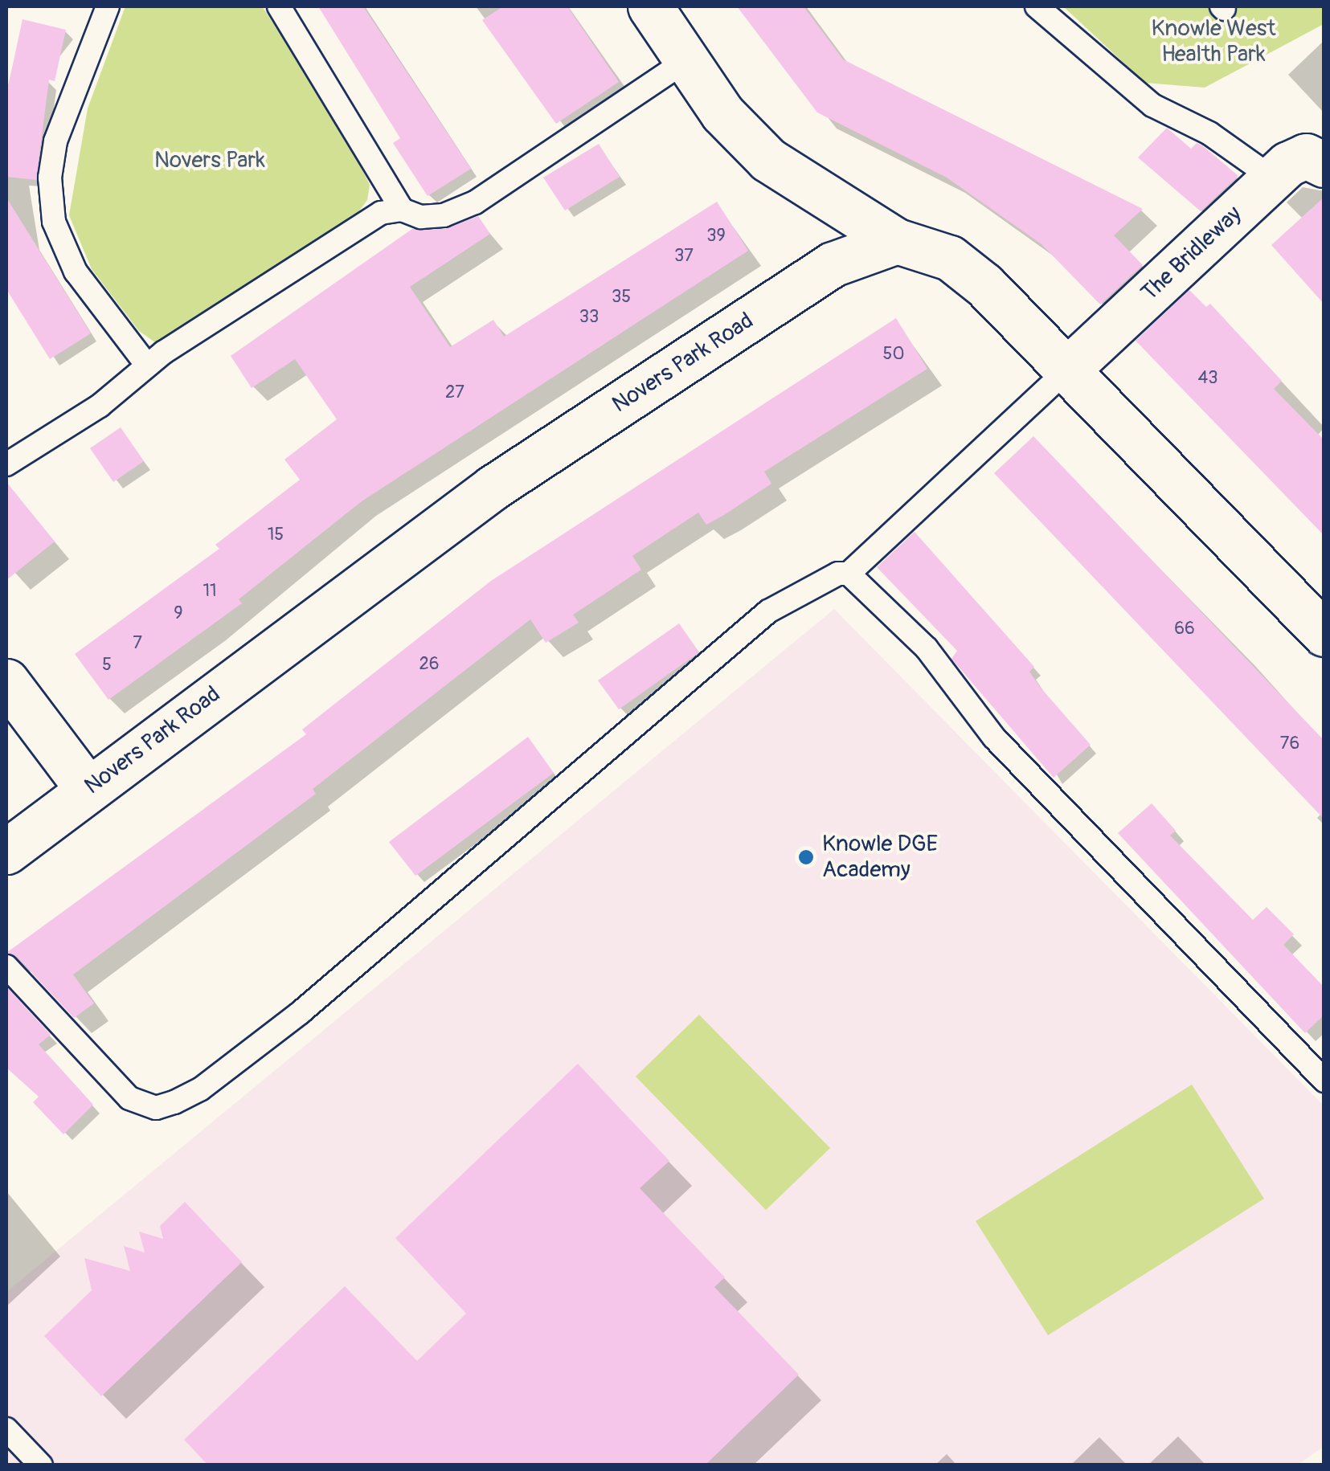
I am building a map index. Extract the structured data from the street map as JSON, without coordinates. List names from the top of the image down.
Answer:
{
  "streets": {
    "street": ["The Bridleway", "Novers Park Road"]
  },
  "parks": ["Knowle West Health Park", "Novers Park"],
  "places": ["Knowle DGE Academy"],
  "house_numbers": [
    "39",
    "37",
    "35",
    "33",
    "50",
    "43",
    "27",
    "15",
    "11",
    "9",
    "66",
    "7",
    "26",
    "5",
    "76"
  ]
}
